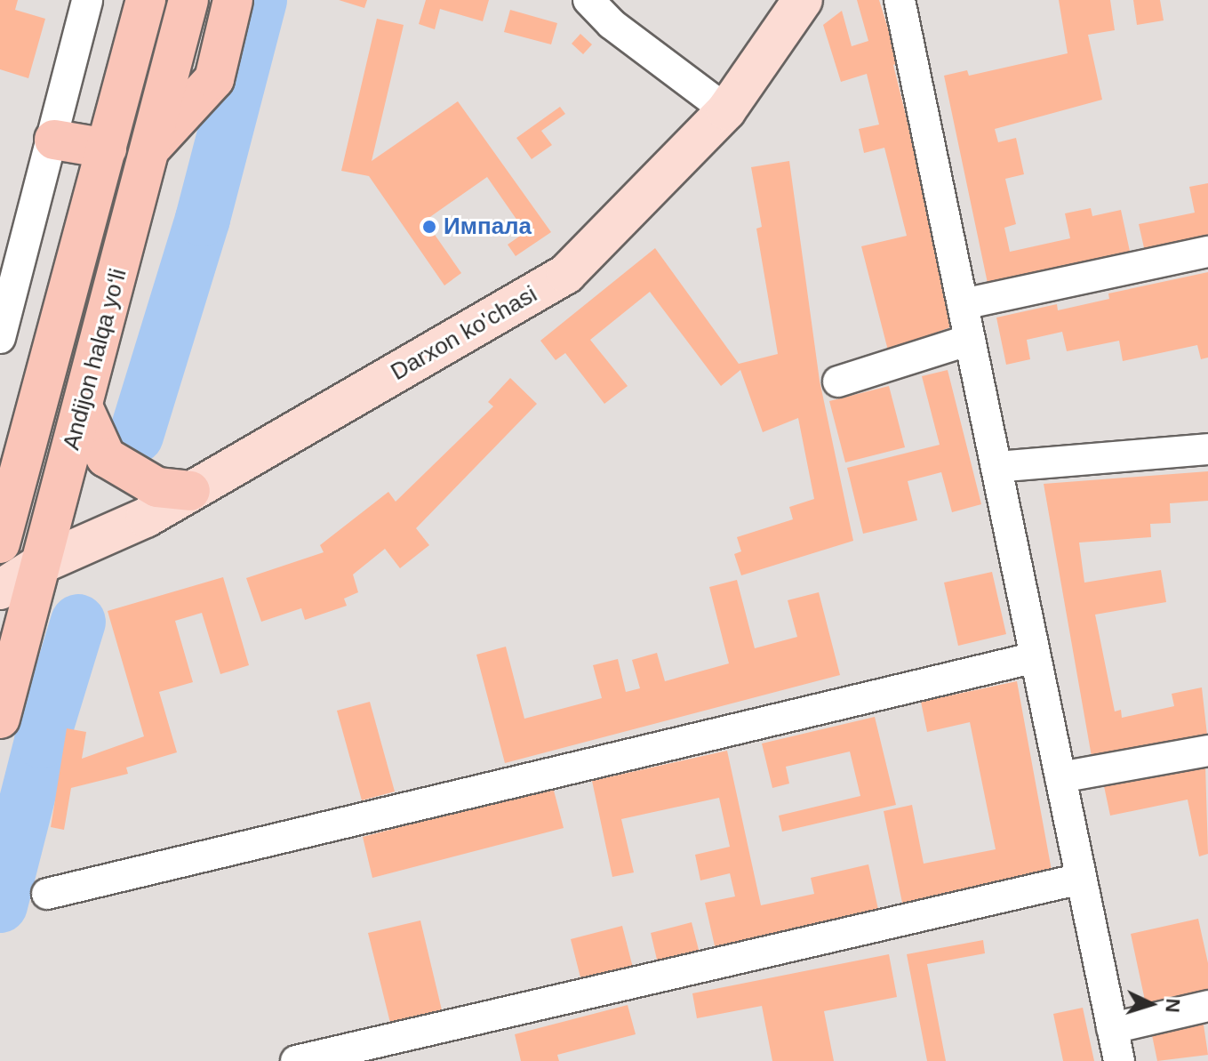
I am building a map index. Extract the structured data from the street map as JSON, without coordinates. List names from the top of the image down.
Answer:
{
  "streets": {
    "highway": ["Andijon halqa yo‘li"],
    "main road": ["Darxon ko'chasi"]
  },
  "crossings": [
    ["Darxon ko'chasi", "Andijon halqa yo‘li"]
  ],
  "places": ["Импала"],
  "north": "right"
}
